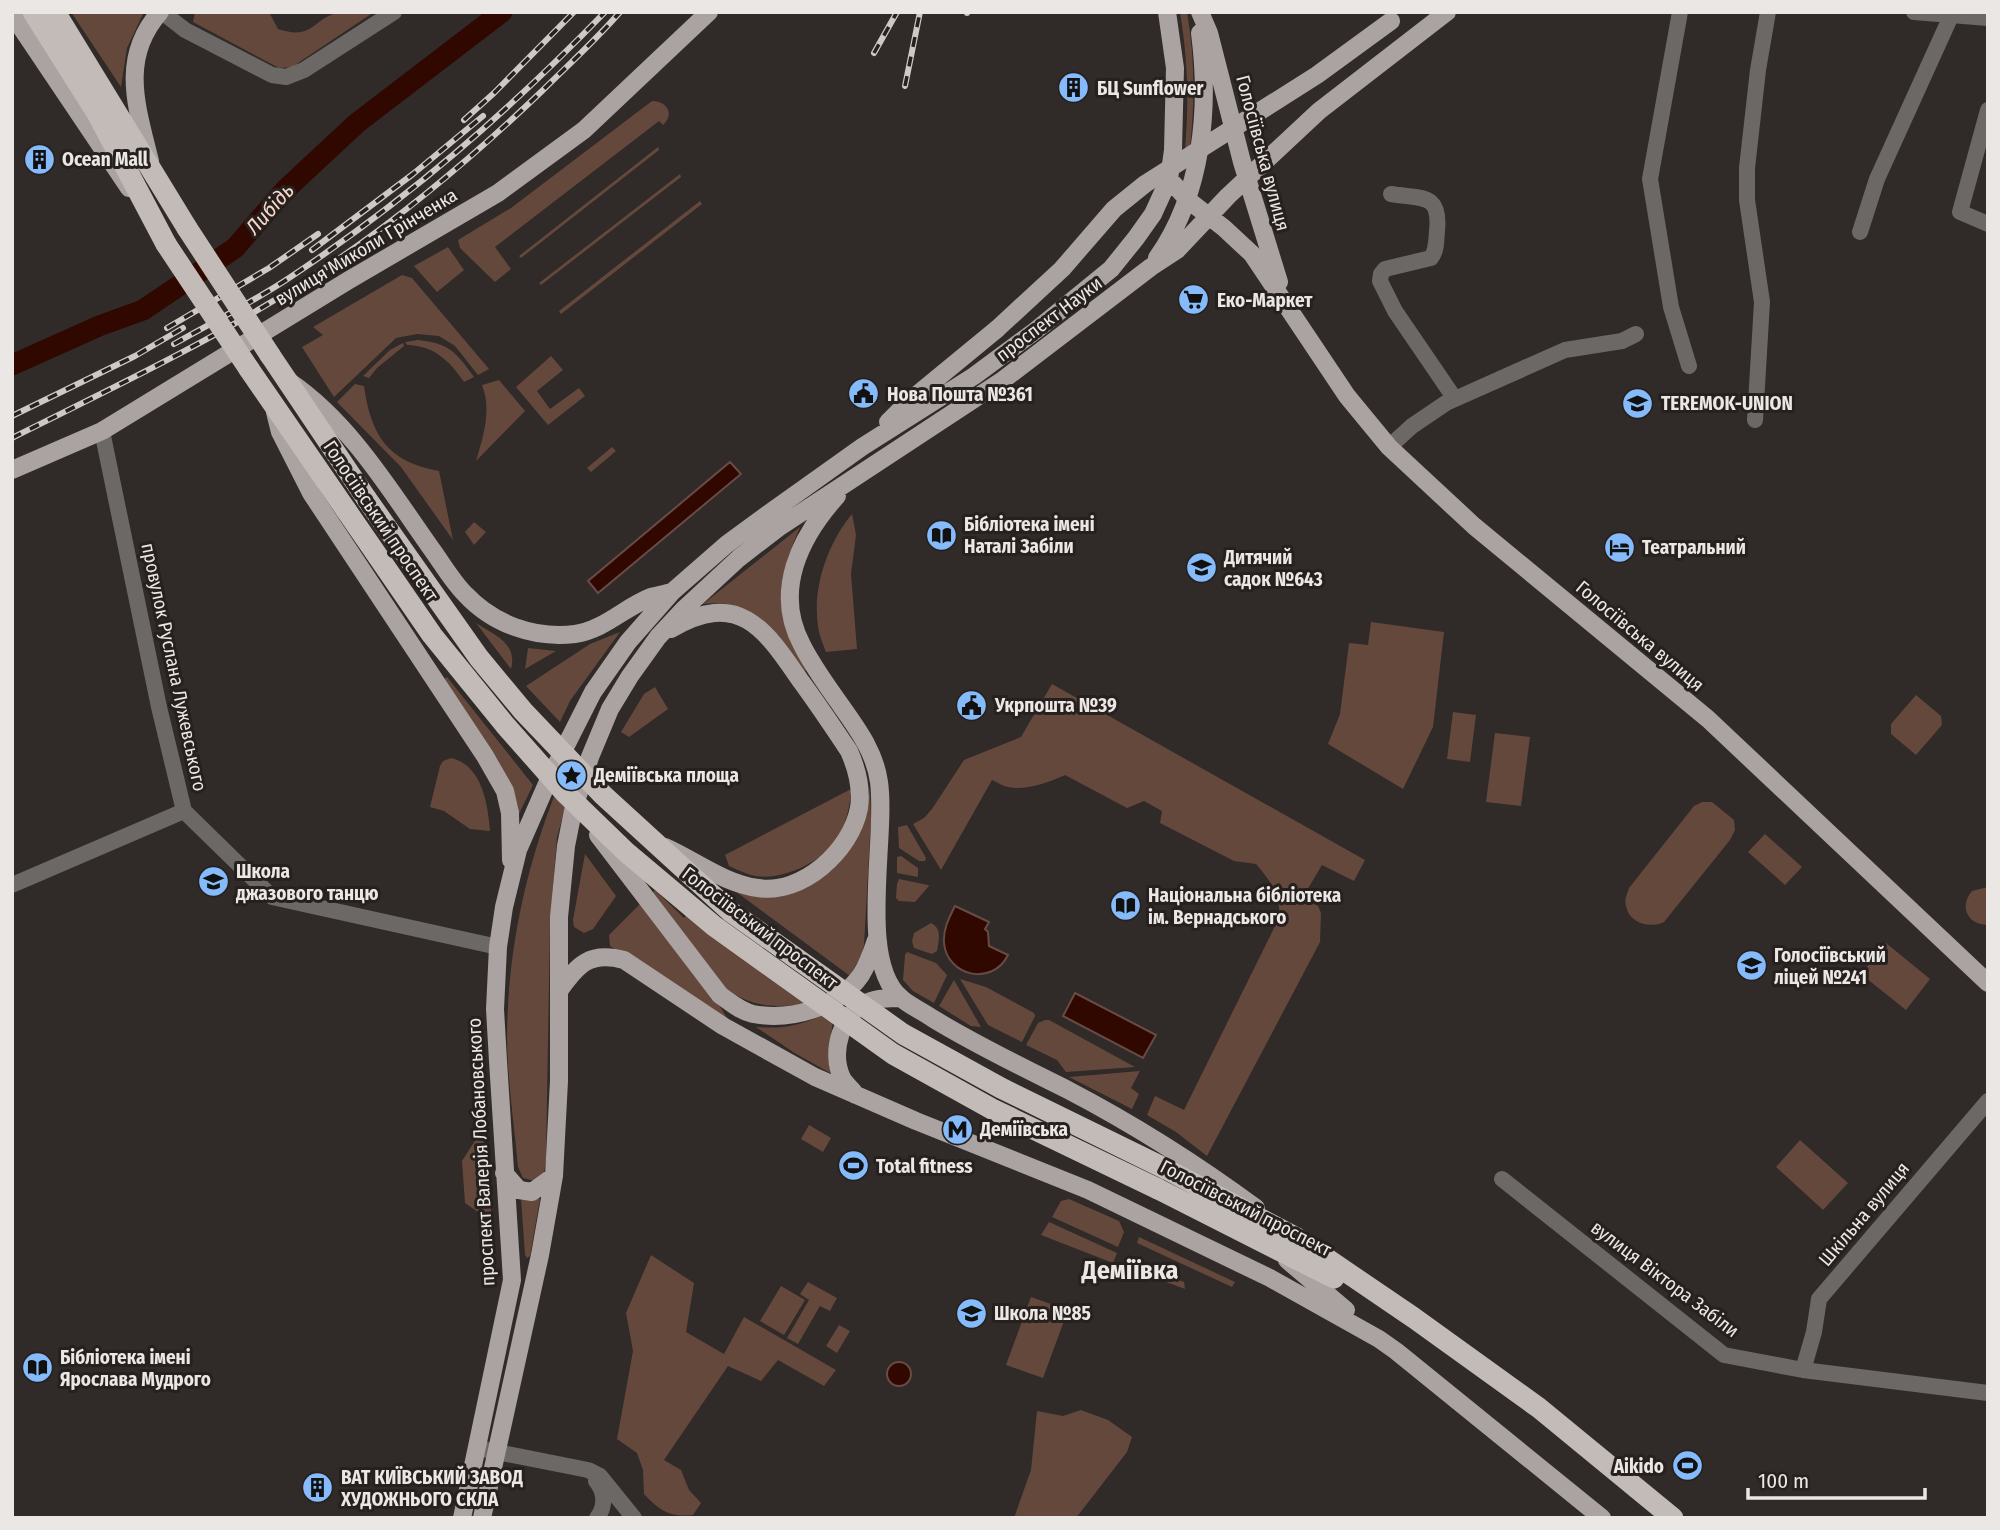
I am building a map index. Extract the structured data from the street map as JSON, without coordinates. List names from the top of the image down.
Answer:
{
  "streets": {
    "highway": ["Голосіївський проспект"],
    "main road": [
      "Голосіївська вулиця",
      "вулиця Миколи Грінченка",
      "проспект Науки",
      "проспект Валерія Лобановського"
    ],
    "street": ["провулок Руслана Лужевського", "Шкільна вулиця", "вулиця Віктора Забіли"]
  },
  "crossings": [
    ["Голосіївська вулиця", "проспект Науки"],
    ["вулиця Миколи Грінченка", "провулок Руслана Лужевського"],
    ["провулок Руслана Лужевського", "проспект Валерія Лобановського"],
    ["Шкільна вулиця", "вулиця Віктора Забіли"]
  ],
  "districts": ["Деміївка"],
  "water": ["Либідь"],
  "places": {
    "building": ["БЦ Sunflower", "Ocean Mall", "ВАТ КИЇВСЬКИЙ ЗАВОД ХУДОЖНЬОГО СКЛА"],
    "supermarket": ["Еко-Маркет"],
    "public building": ["Нова Пошта №361", "Укрпошта №39"],
    "school or university": [
      "TEREMOK-UNION",
      "Дитячий садок №643",
      "Школа джазового танцю",
      "Голосіївський ліцей №241",
      "Школа №85"
    ],
    "library": ["Бібліотека імені Наталі Забіли", "Національна бібліотека ім. Вернадського", "Бібліотека імені Ярослава Мудрого"],
    "hotel": ["Театральний"],
    "place": ["Деміївська площа"],
    "metro station": ["Деміївська"],
    "sports": ["Total fitness", "Aikido"]
  },
  "scale_bar": "100 m"
}
